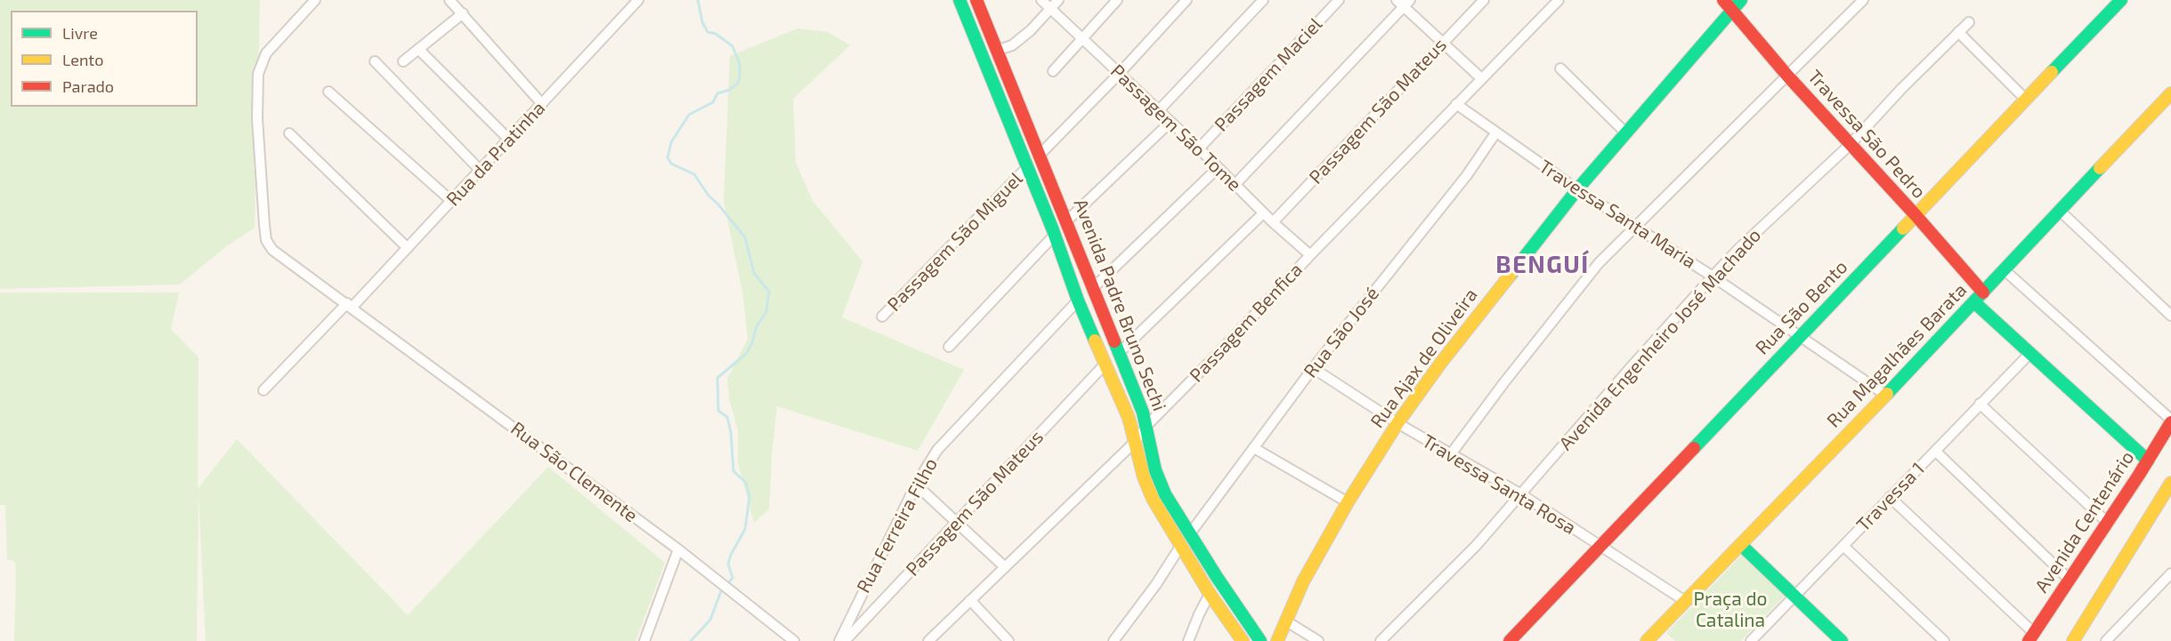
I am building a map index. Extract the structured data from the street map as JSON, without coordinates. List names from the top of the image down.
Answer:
{
  "streets": {
    "street": [
      "Passagem Maciel",
      "Passagem São Mateus",
      "Passagem São Tome",
      "Travessa São Pedro",
      "Rua da Pratinha",
      "Travessa Santa Maria",
      "Passagem São Miguel",
      "Avenida Padre Bruno Sechi",
      "Rua São Bento",
      "Passagem Benfica",
      "Rua São José",
      "Avenida Engenheiro José Machado",
      "Rua Magalhães Barata",
      "Rua Ajax de Oliveira",
      "Rua São Clemente",
      "Travessa Santa Rosa",
      "Travessa 1",
      "Avenida Centenário",
      "Rua Ferreira Filho"
    ]
  },
  "crossings": [
    ["Passagem Maciel", "Passagem São Tome"],
    ["Passagem São Mateus", "Passagem São Tome"],
    ["Passagem São Mateus", "Avenida Padre Bruno Sechi"],
    ["Passagem São Tome", "Passagem Benfica"],
    ["Travessa São Pedro", "Rua São Bento"],
    ["Travessa São Pedro", "Avenida Engenheiro José Machado"],
    ["Travessa São Pedro", "Rua Magalhães Barata"],
    ["Travessa São Pedro", "Rua Ajax de Oliveira"],
    ["Travessa São Pedro", "Travessa 1"],
    ["Travessa São Pedro", "Avenida Centenário"],
    ["Rua da Pratinha", "Rua São Clemente"],
    ["Travessa Santa Maria", "Rua São Bento"],
    ["Travessa Santa Maria", "Passagem Benfica"],
    ["Travessa Santa Maria", "Rua São José"],
    ["Travessa Santa Maria", "Avenida Engenheiro José Machado"],
    ["Travessa Santa Maria", "Rua Magalhães Barata"],
    ["Travessa Santa Maria", "Rua Ajax de Oliveira"],
    ["Passagem São Miguel", "Avenida Padre Bruno Sechi"],
    ["Avenida Padre Bruno Sechi", "Passagem Benfica"],
    ["Avenida Padre Bruno Sechi", "Rua São José"],
    ["Avenida Padre Bruno Sechi", "Rua Ferreira Filho"],
    ["Rua São Bento", "Travessa Santa Rosa"],
    ["Rua São José", "Travessa Santa Rosa"],
    ["Avenida Engenheiro José Machado", "Travessa Santa Rosa"],
    ["Rua Magalhães Barata", "Travessa Santa Rosa"],
    ["Rua Ajax de Oliveira", "Travessa Santa Rosa"]
  ],
  "districts": ["BENGUÍ"],
  "parks": ["Praça do Catalina"],
  "legend": ["Livre", "Lento", "Parado"]
}
